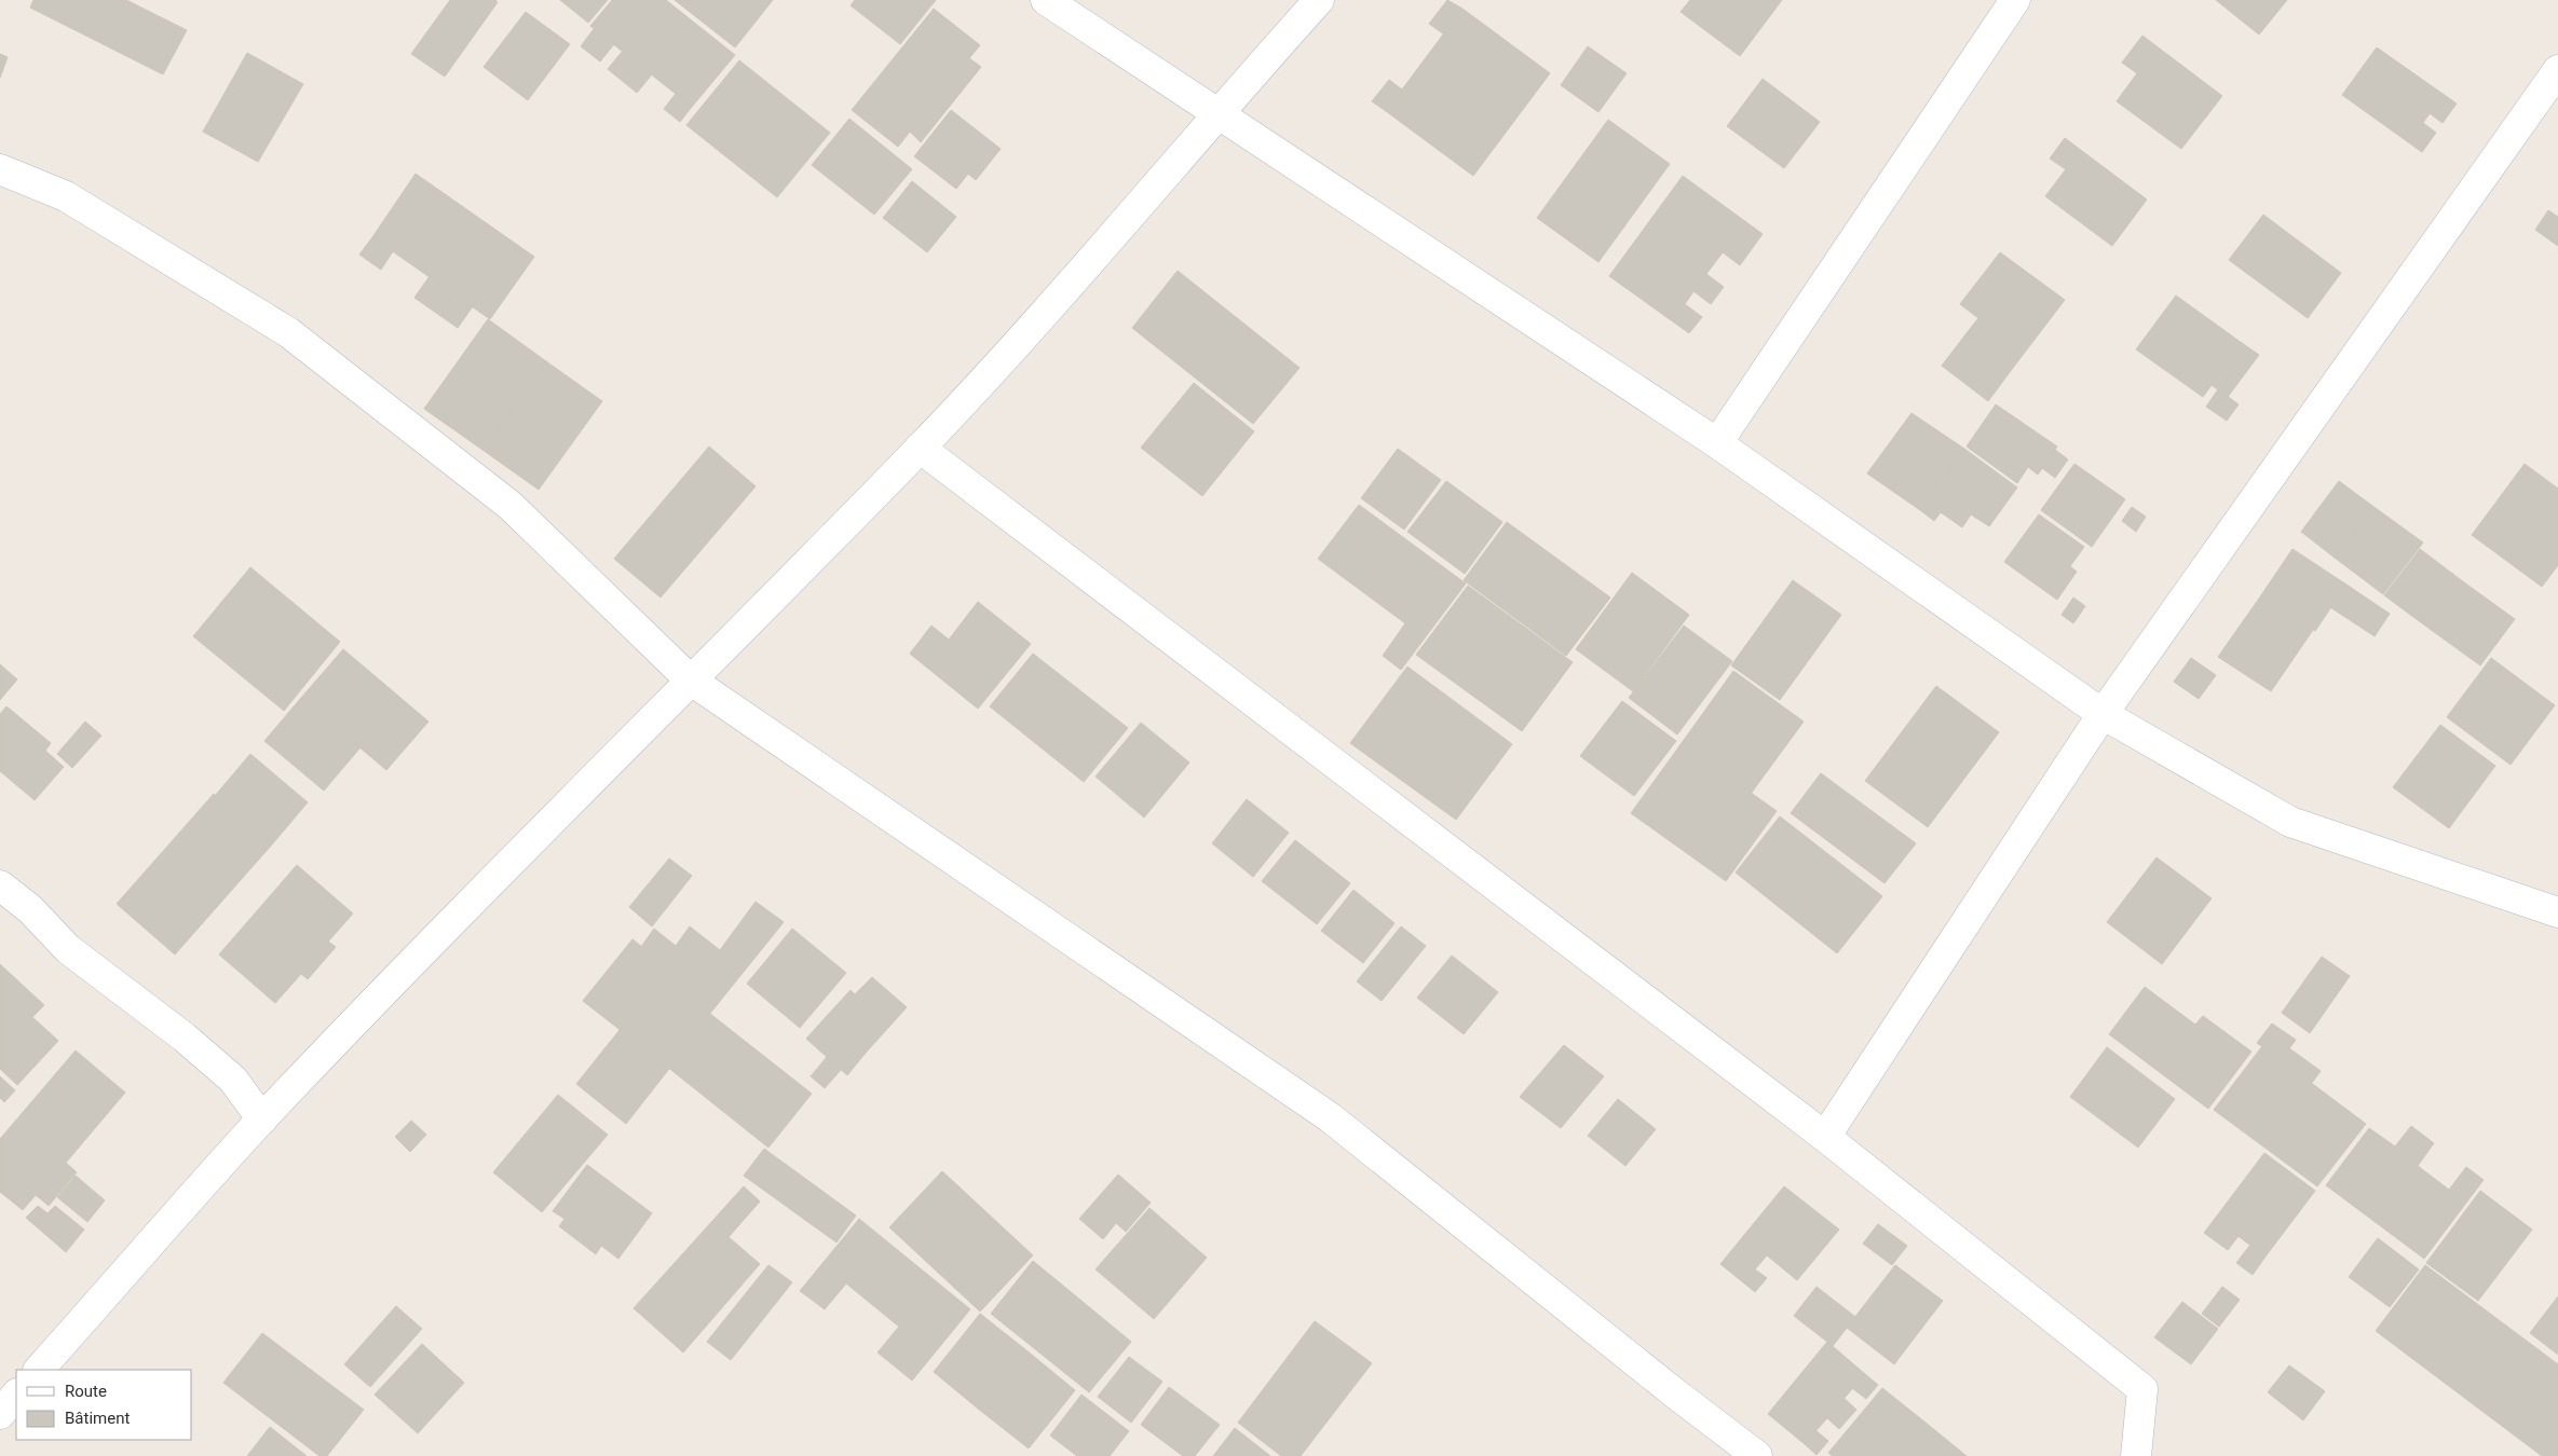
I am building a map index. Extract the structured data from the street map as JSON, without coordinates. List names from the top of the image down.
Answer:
{
  "legend": ["Route", "Bâtiment"]
}
